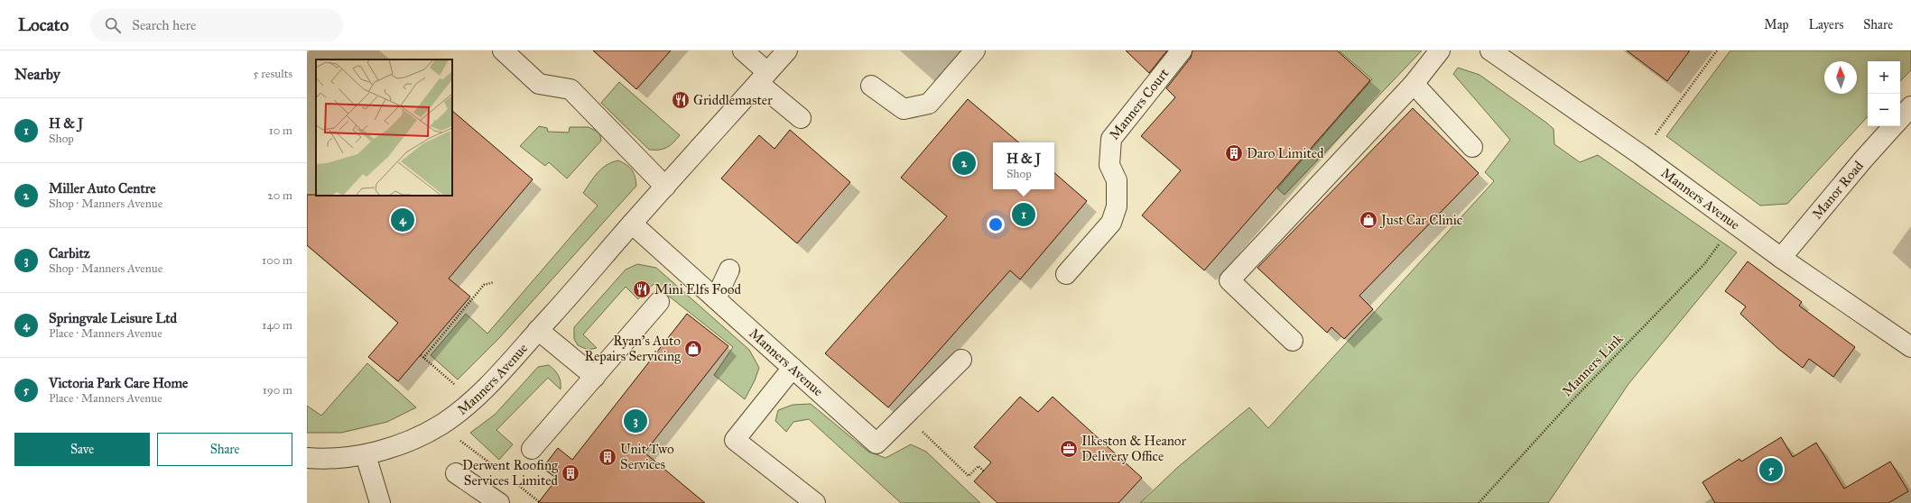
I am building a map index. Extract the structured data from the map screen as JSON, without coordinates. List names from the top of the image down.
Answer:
{
  "streets": {
    "street": ["Manners Court", "Manor Road", "Manners Avenue"],
    "path": ["Manners Link"]
  },
  "crossings": [
    ["Manor Road", "Manners Avenue"]
  ],
  "places": {
    "restaurant": ["Griddlemaster", "Mini Elfs Food"],
    "building": ["Daro Limited", "Unit Two Services", "Derwent Roofing Services Limited"],
    "shop": ["Just Car Clinic", "Ryan's Auto Repairs Servicing"],
    "office": ["Ilkeston & Heanor Delivery Office"]
  },
  "north": "top",
  "page": {
    "header": "Locato",
    "search": "Search here",
    "nav": ["Map", "Layers", "Share"],
    "heading": ["Nearby", "5 results"],
    "map_buttons": ["+", "−"],
    "list": [
      {
        "mark": "1",
        "name": "H & J",
        "note": "Shop",
        "value": "10 m"
      },
      {
        "mark": "2",
        "name": "Miller Auto Centre",
        "note": "Shop · Manners Avenue",
        "value": "20 m"
      },
      {
        "mark": "3",
        "name": "Carbitz",
        "note": "Shop · Manners Avenue",
        "value": "100 m"
      },
      {
        "mark": "4",
        "name": "Springvale Leisure Ltd",
        "note": "Place · Manners Avenue",
        "value": "140 m"
      },
      {
        "mark": "5",
        "name": "Victoria Park Care Home",
        "note": "Place · Manners Avenue",
        "value": "190 m"
      }
    ],
    "popup": ["H & J", "Shop"],
    "pins": [
      "2",
      "1",
      "4",
      "3",
      "5"
    ],
    "buttons": ["Save", "Share"]
  }
}
